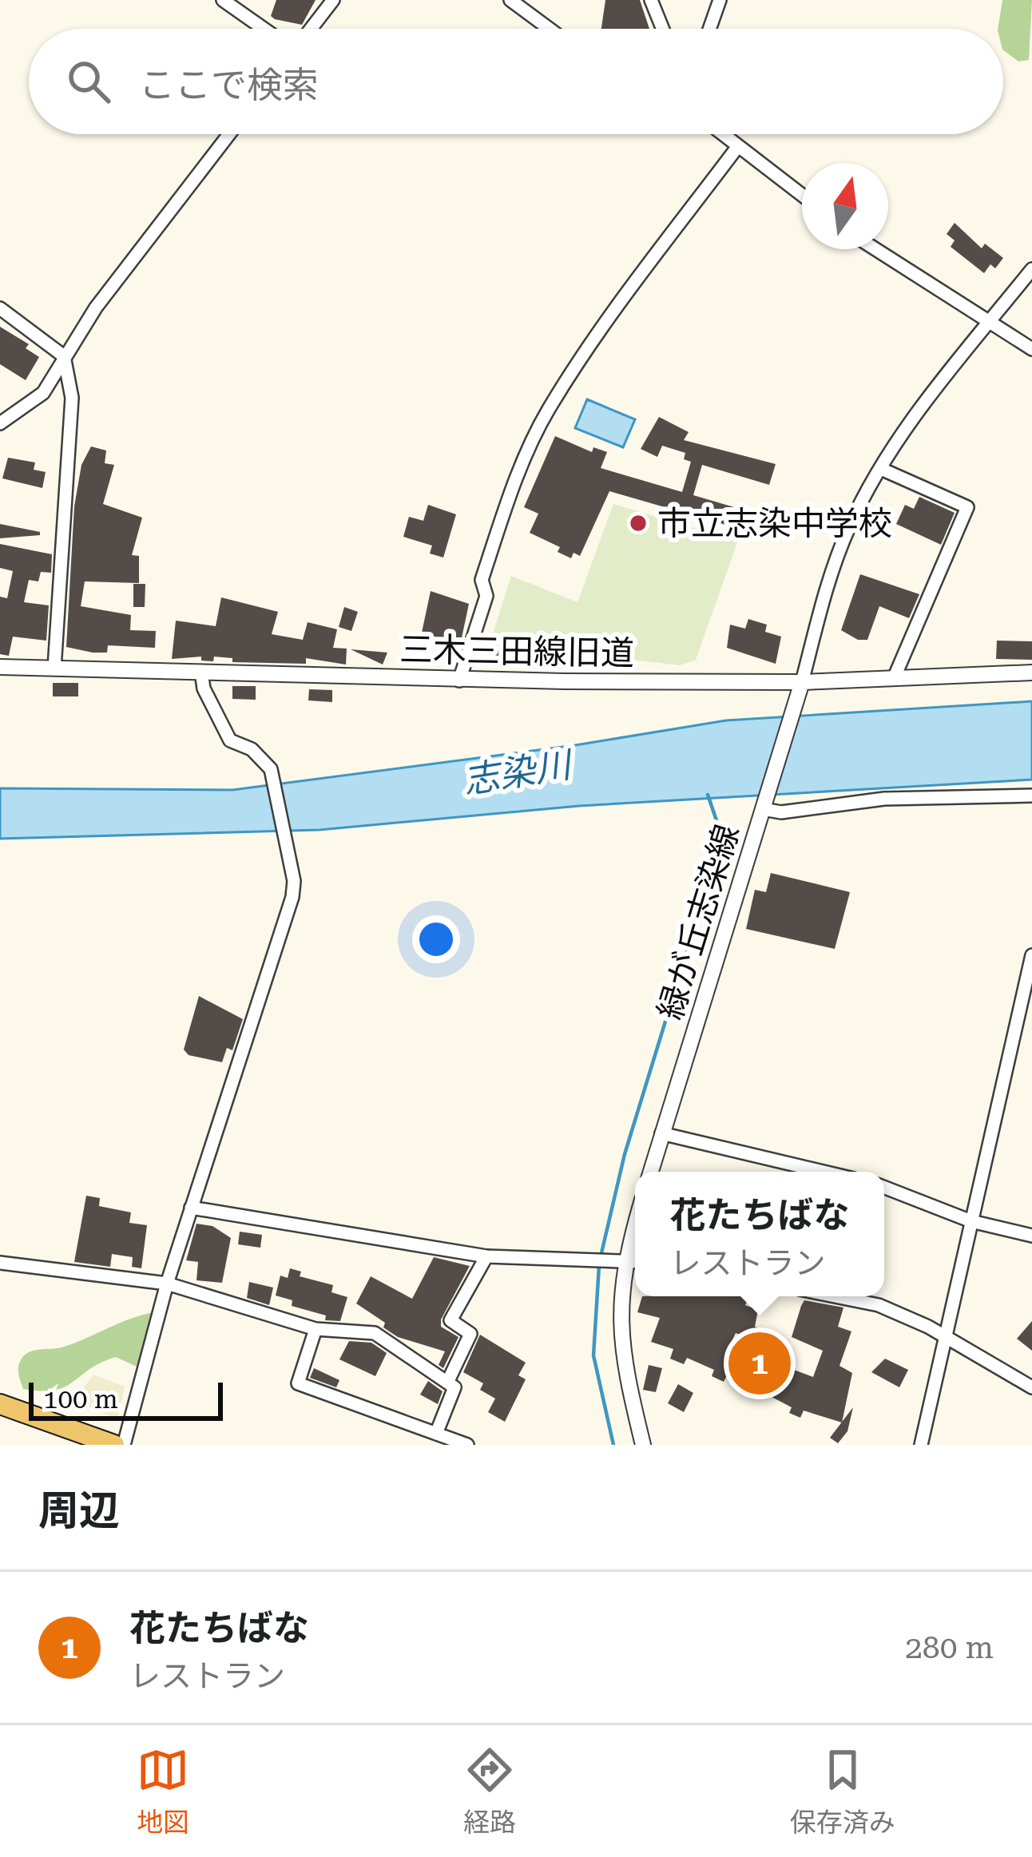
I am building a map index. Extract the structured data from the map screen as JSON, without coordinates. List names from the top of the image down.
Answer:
{
  "streets": {
    "street": ["三木三田線旧道", "緑が丘志染線"]
  },
  "crossings": [
    ["三木三田線旧道", "緑が丘志染線"]
  ],
  "water": ["志染川"],
  "places": ["市立志染中学校"],
  "scale_bar": "100 m",
  "north": "top",
  "page": {
    "search": "ここで検索",
    "popup": ["花たちばな", "レストラン"],
    "pins": "1",
    "scale": "100 m",
    "heading": "周辺",
    "list": [
      {
        "mark": "1",
        "name": "花たちばな",
        "note": "レストラン",
        "value": "280 m"
      }
    ],
    "nav": ["地図", "経路", "保存済み"]
  }
}
